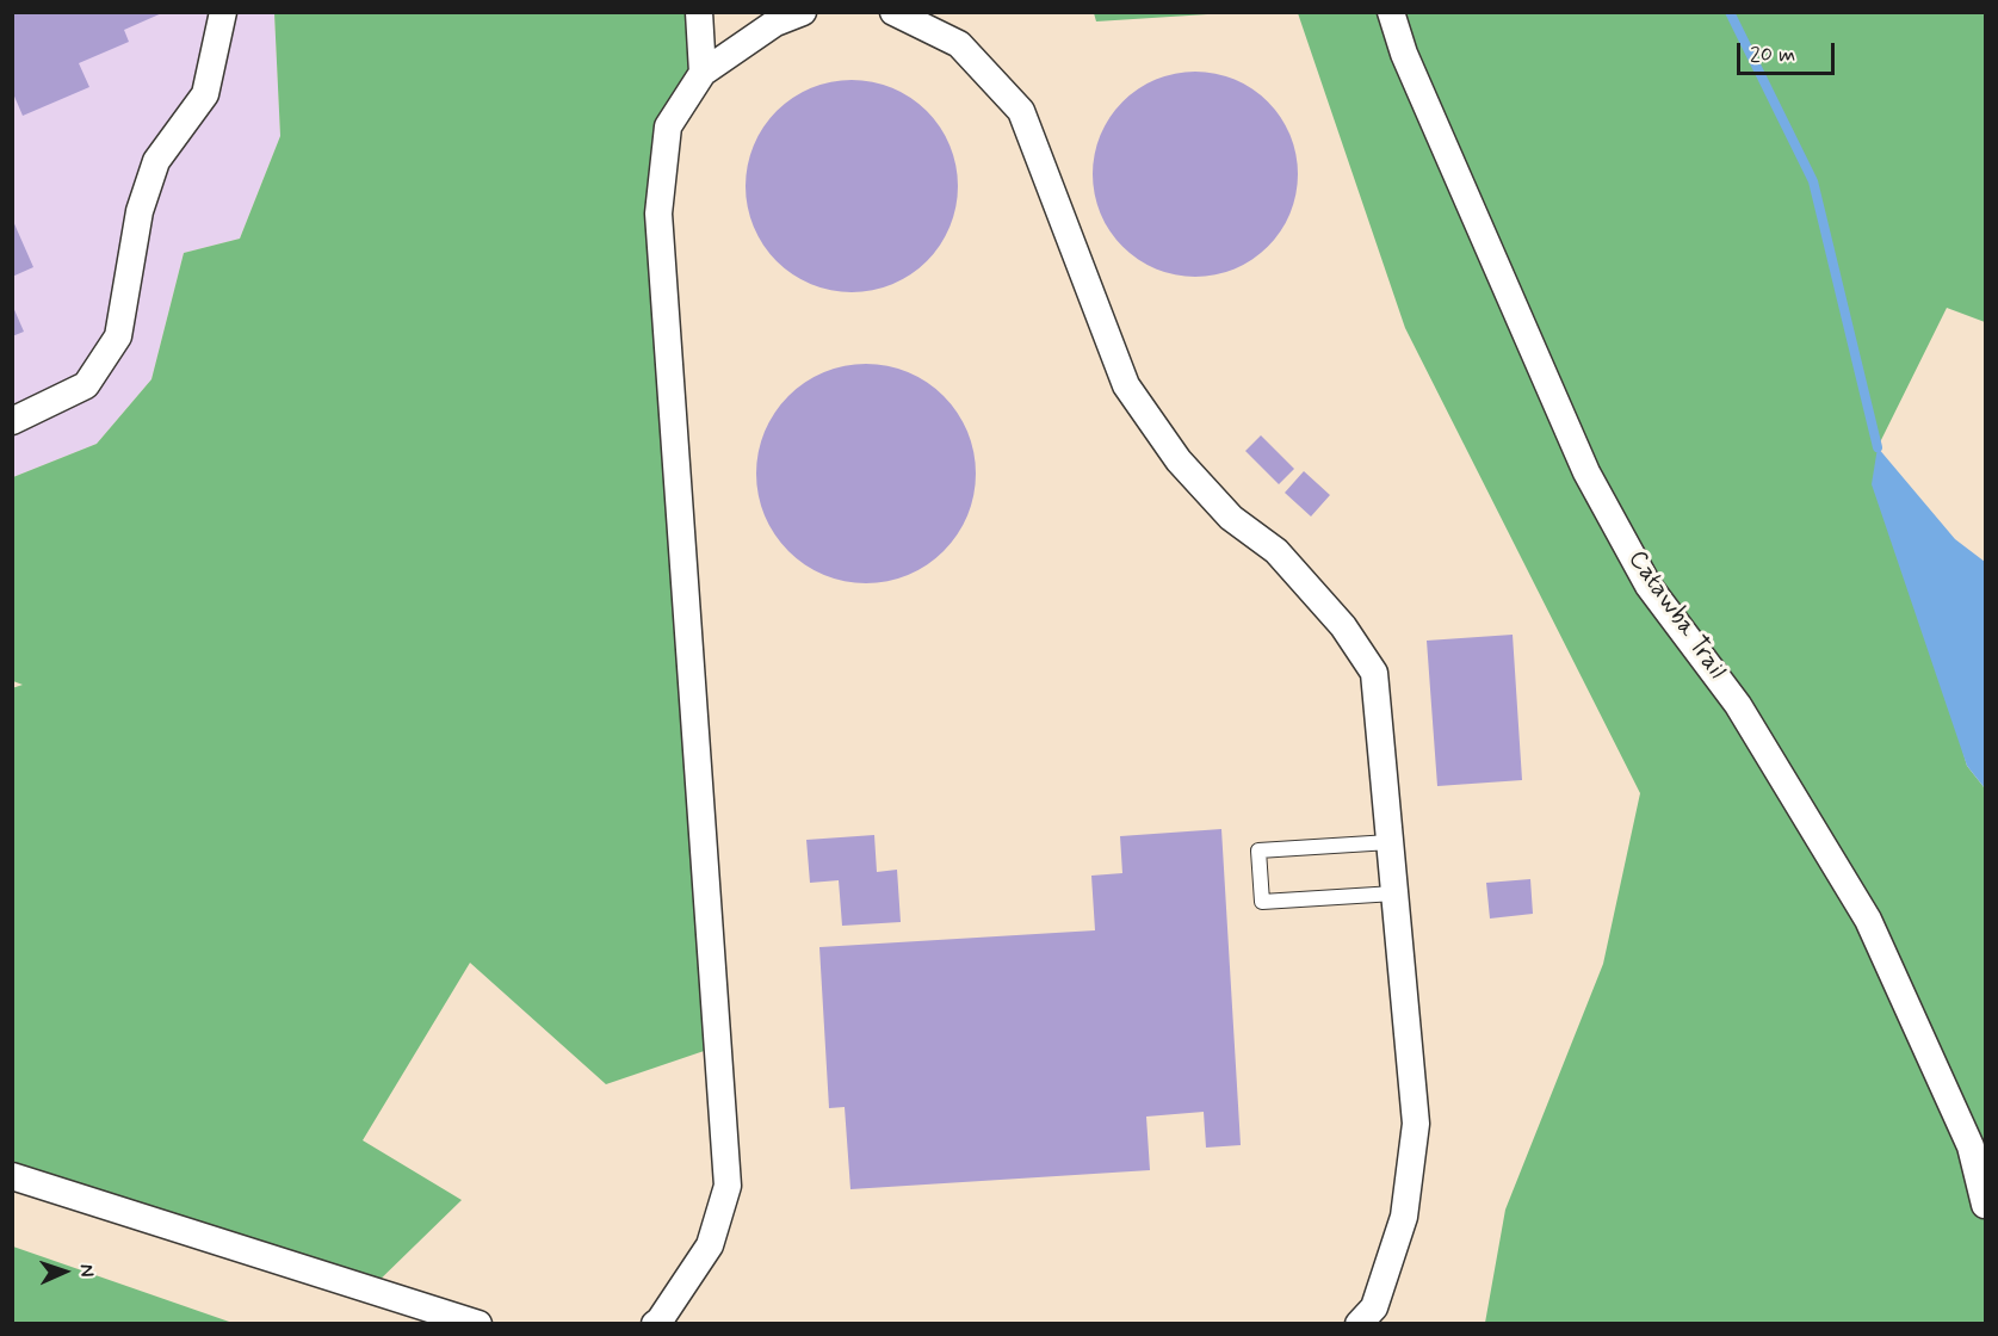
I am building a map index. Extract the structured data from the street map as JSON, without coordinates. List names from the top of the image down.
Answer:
{
  "streets": {
    "street": ["Catawba Trail"]
  },
  "scale_bar": "20 m",
  "north": "right"
}
